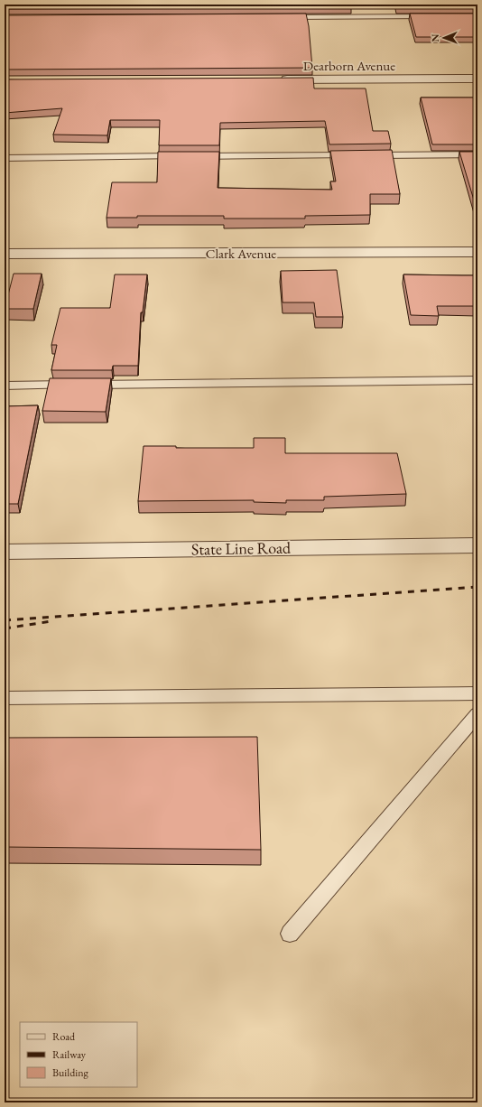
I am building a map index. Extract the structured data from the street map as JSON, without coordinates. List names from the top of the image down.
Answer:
{
  "streets": {
    "street": ["Dearborn Avenue", "Clark Avenue", "State Line Road"]
  },
  "legend": ["Road", "Railway", "Building"],
  "north": "left"
}
